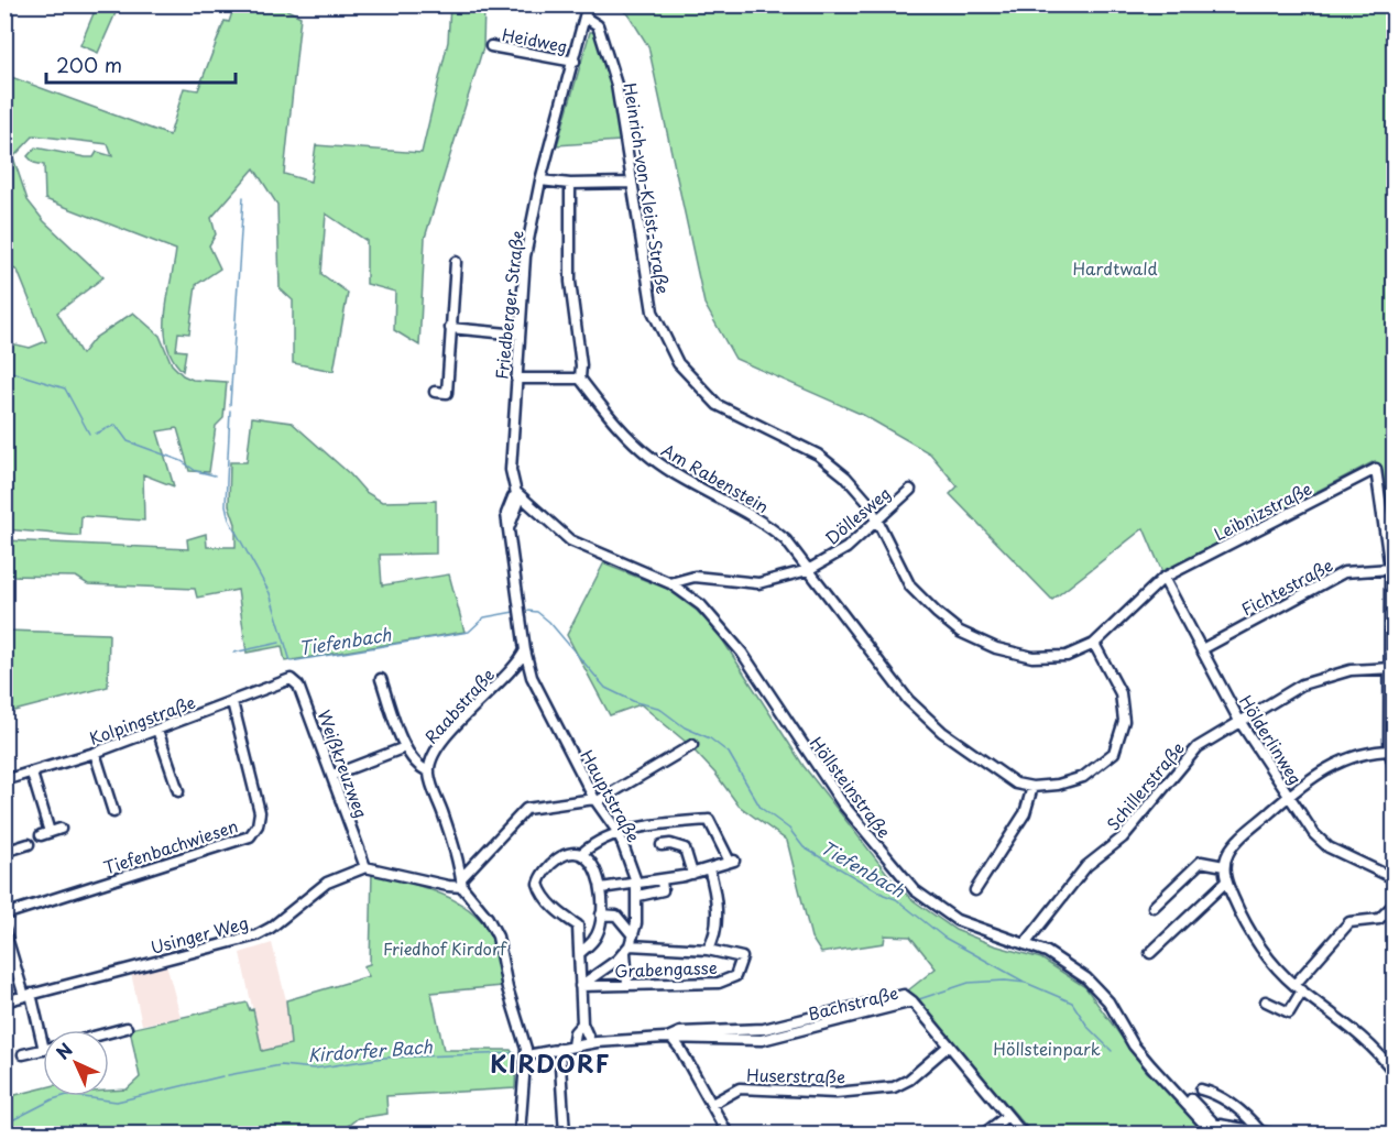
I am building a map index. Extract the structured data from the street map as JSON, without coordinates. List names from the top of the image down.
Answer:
{
  "streets": {
    "street": [
      "Heidweg",
      "Heinrich-von-Kleist-Straße",
      "Friedberger Straße",
      "Am Rabenstein",
      "Leibnizstraße",
      "Döllesweg",
      "Fichtestraße",
      "Raabstraße",
      "Kolpingstraße",
      "Hölderlinweg",
      "Weißkreuzweg",
      "Schillerstraße",
      "Höllsteinstraße",
      "Hauptstraße",
      "Tiefenbachwiesen",
      "Usinger Weg",
      "Grabengasse",
      "Bachstraße",
      "Huserstraße"
    ]
  },
  "crossings": [
    ["Heidweg", "Friedberger Straße"],
    ["Heinrich-von-Kleist-Straße", "Friedberger Straße"],
    ["Heinrich-von-Kleist-Straße", "Am Rabenstein"],
    ["Heinrich-von-Kleist-Straße", "Leibnizstraße"],
    ["Heinrich-von-Kleist-Straße", "Döllesweg"],
    ["Heinrich-von-Kleist-Straße", "Hölderlinweg"],
    ["Friedberger Straße", "Raabstraße"],
    ["Friedberger Straße", "Höllsteinstraße"],
    ["Friedberger Straße", "Hauptstraße"],
    ["Am Rabenstein", "Döllesweg"],
    ["Leibnizstraße", "Fichtestraße"],
    ["Leibnizstraße", "Hölderlinweg"],
    ["Döllesweg", "Höllsteinstraße"],
    ["Fichtestraße", "Hölderlinweg"],
    ["Raabstraße", "Hauptstraße"],
    ["Kolpingstraße", "Weißkreuzweg"],
    ["Kolpingstraße", "Tiefenbachwiesen"],
    ["Hölderlinweg", "Schillerstraße"],
    ["Weißkreuzweg", "Usinger Weg"],
    ["Schillerstraße", "Höllsteinstraße"],
    ["Hauptstraße", "Grabengasse"],
    ["Bachstraße", "Huserstraße"]
  ],
  "districts": ["KIRDORF"],
  "water": ["Tiefenbach", "Kirdorfer Bach"],
  "parks": ["Hardtwald", "Friedhof Kirdorf", "Höllsteinpark"],
  "scale_bar": "200 m",
  "north": "top left"
}
